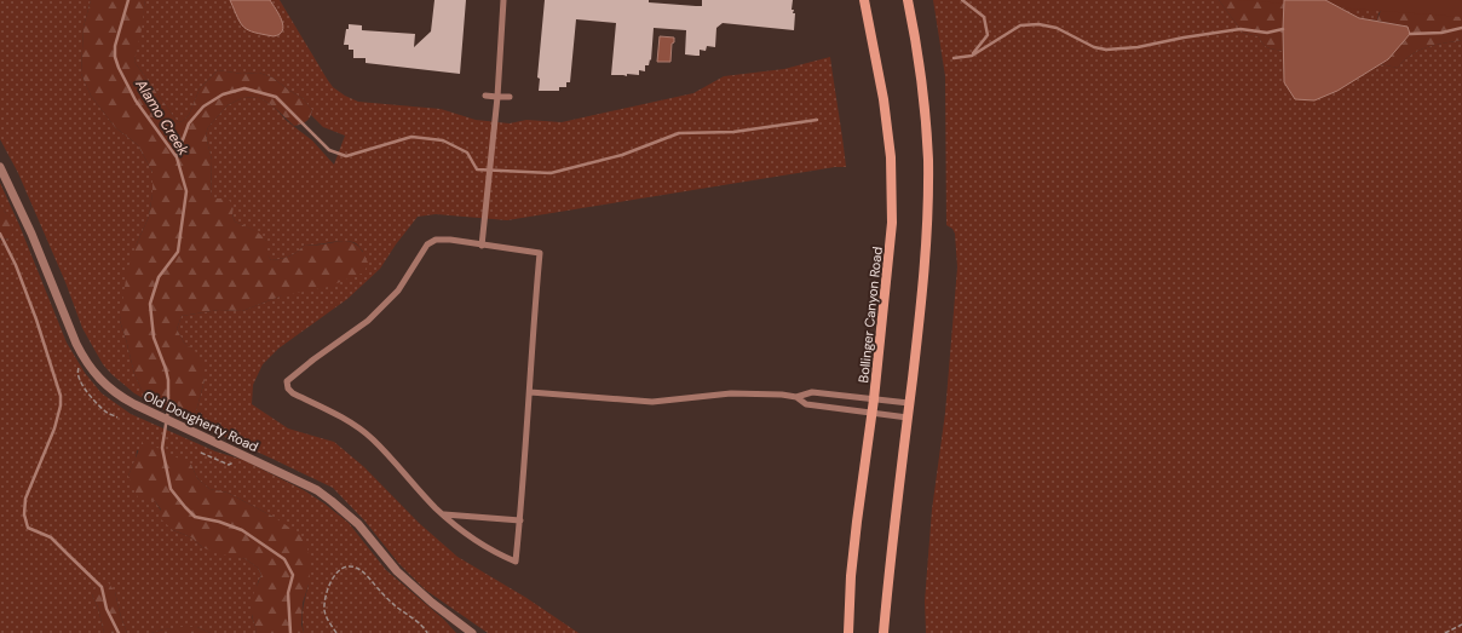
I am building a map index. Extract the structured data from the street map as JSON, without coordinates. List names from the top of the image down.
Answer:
{
  "streets": {
    "main road": ["Bollinger Canyon Road"],
    "street": ["Old Dougherty Road"]
  },
  "water": ["Alamo Creek"]
}
